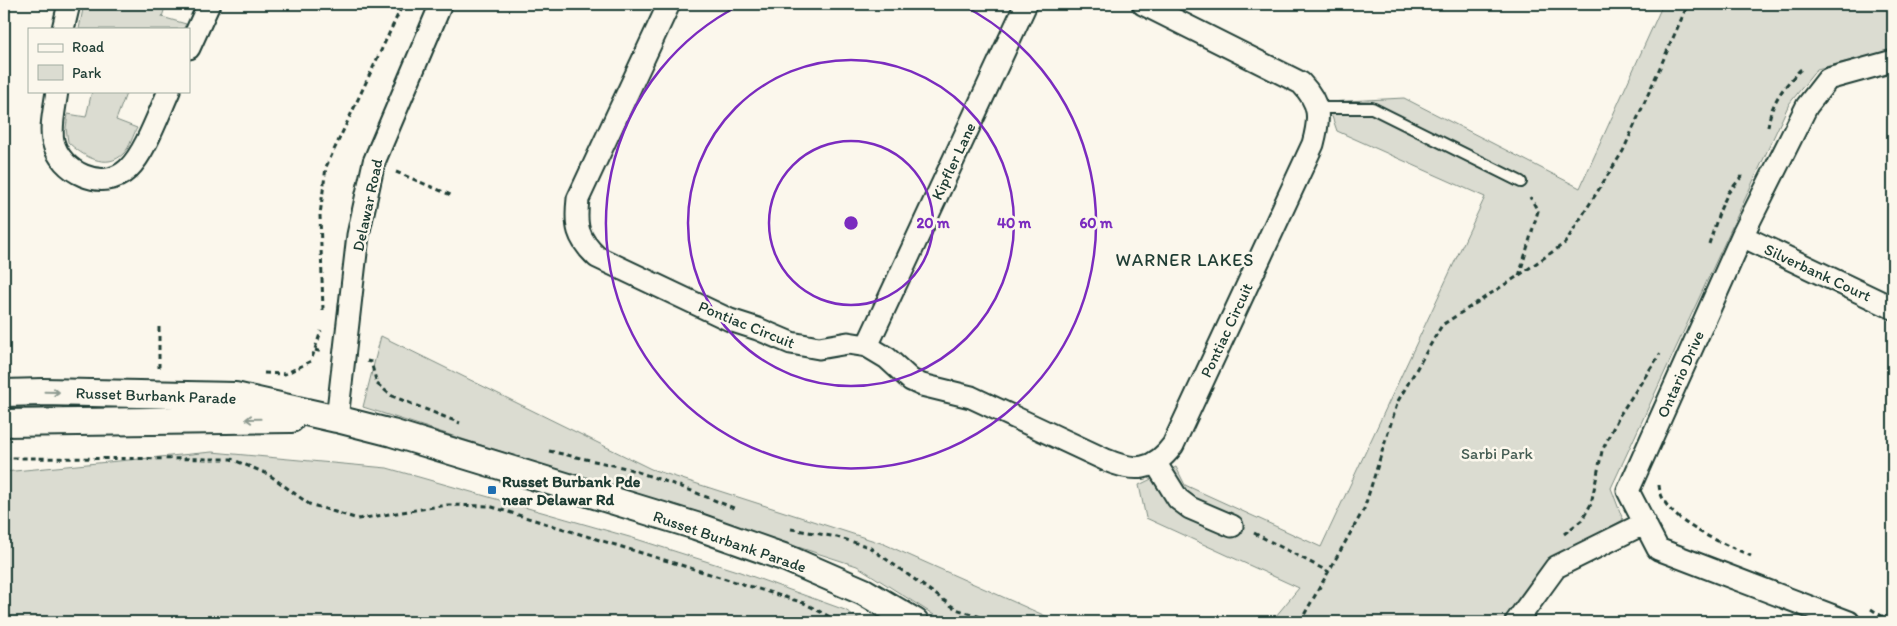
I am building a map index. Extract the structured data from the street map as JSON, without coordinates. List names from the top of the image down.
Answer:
{
  "streets": {
    "street": [
      "Kipfler Lane",
      "Delawar Road",
      "Silverbank Court",
      "Pontiac Circuit",
      "Ontario Drive",
      "Russet Burbank Parade"
    ]
  },
  "crossings": [
    ["Kipfler Lane", "Pontiac Circuit"],
    ["Delawar Road", "Russet Burbank Parade"],
    ["Silverbank Court", "Ontario Drive"]
  ],
  "districts": ["WARNER LAKES"],
  "parks": ["Sarbi Park"],
  "places": {
    "transit": ["Russet Burbank Pde near Delawar Rd"]
  },
  "legend": ["Road", "Park"],
  "rings": ["20 m", "40 m", "60 m"]
}
